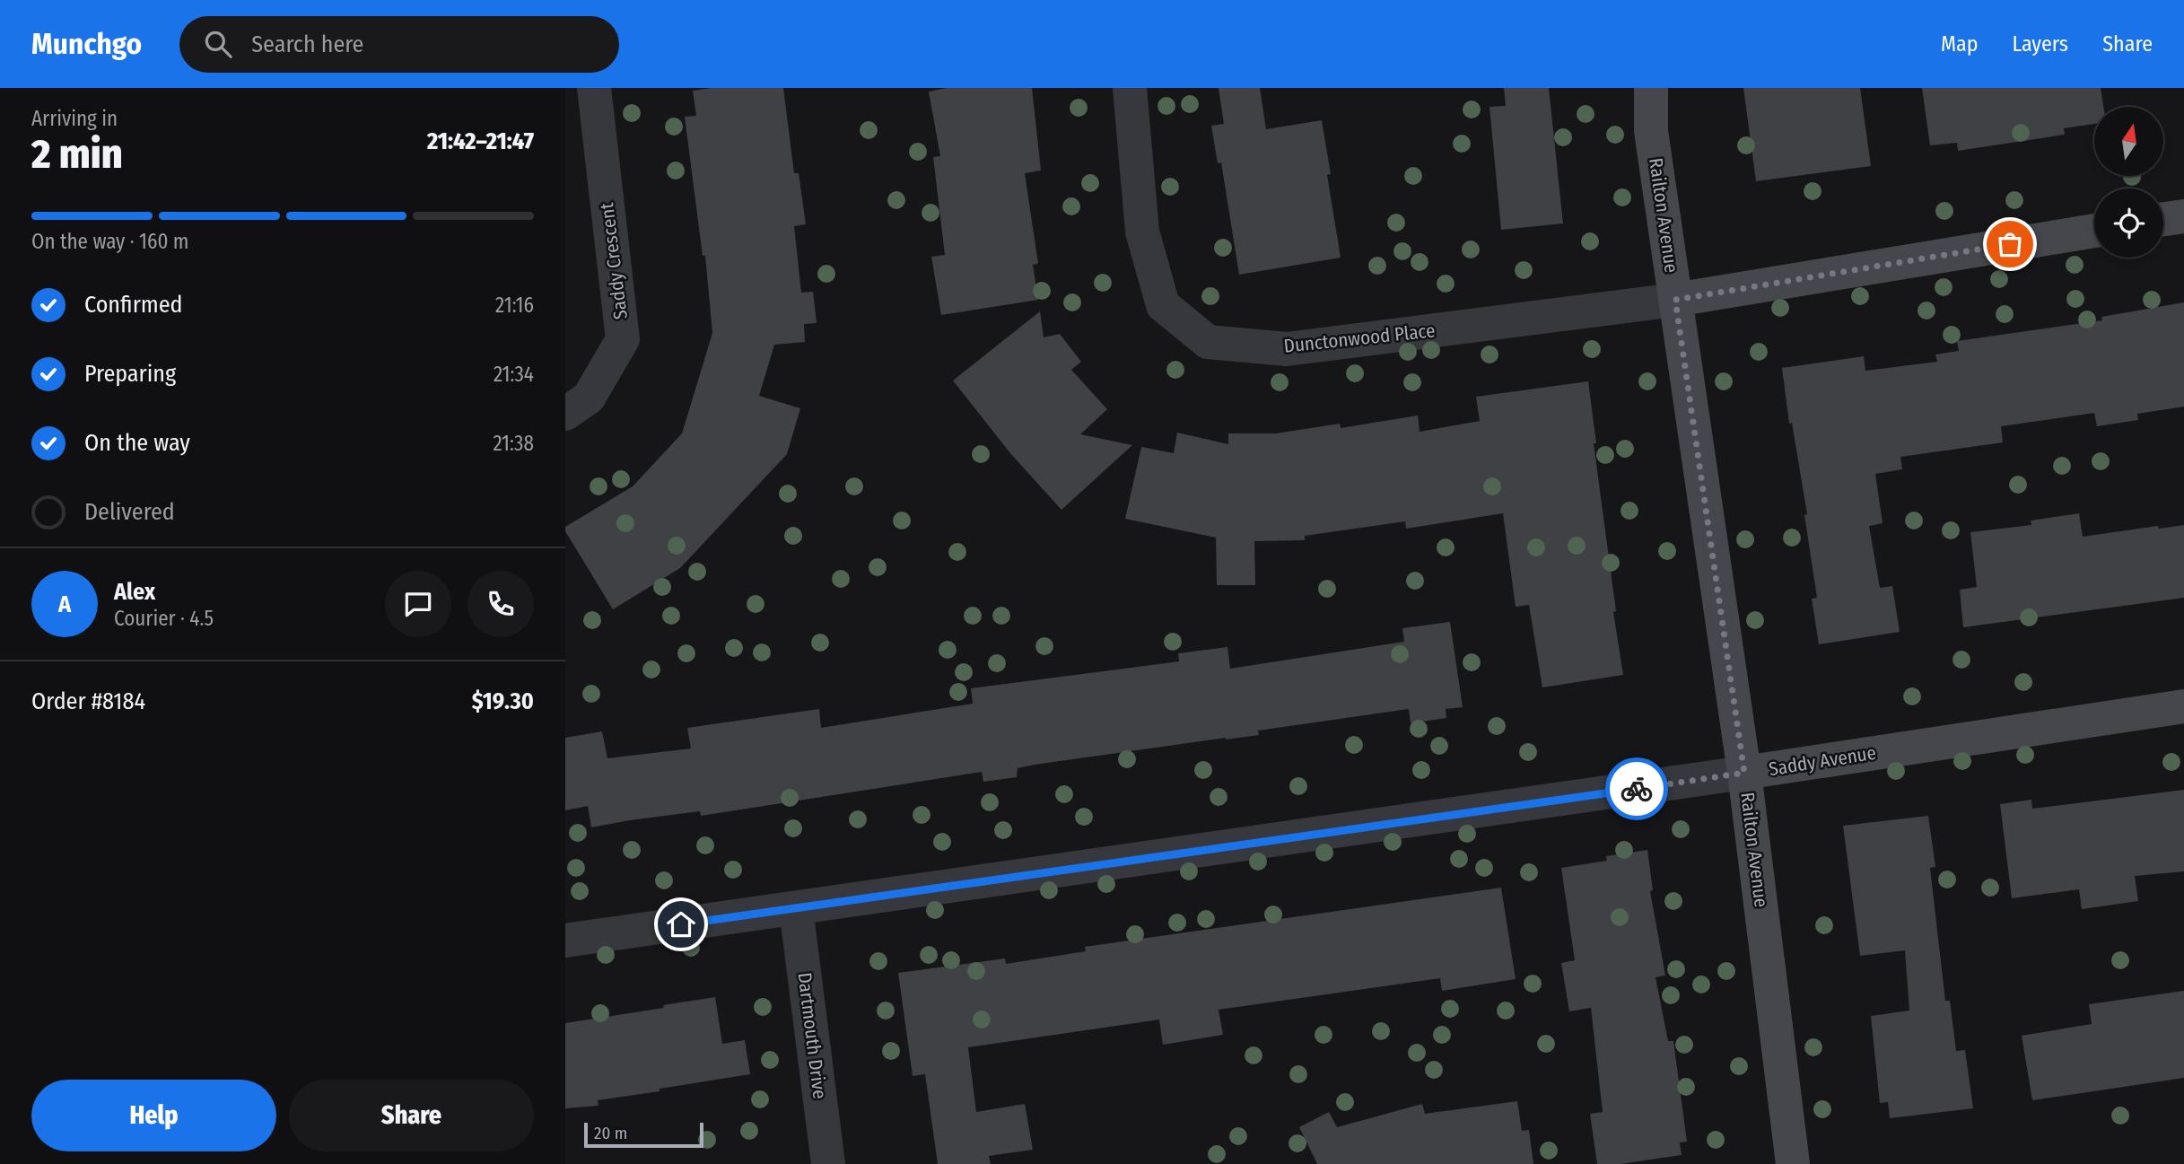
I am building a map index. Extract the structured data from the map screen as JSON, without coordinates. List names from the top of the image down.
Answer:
{
  "streets": {
    "street": [
      "Railton Avenue",
      "Saddy Crescent",
      "Dunctonwood Place",
      "Saddy Avenue",
      "Dartmouth Drive"
    ]
  },
  "crossings": [
    ["Railton Avenue", "Dunctonwood Place"],
    ["Railton Avenue", "Saddy Avenue"],
    ["Saddy Avenue", "Dartmouth Drive"]
  ],
  "scale_bar": "20 m",
  "north": "top",
  "page": {
    "header": "Munchgo",
    "search": "Search here",
    "nav": ["Map", "Layers", "Share"],
    "heading": ["2 min", "Arriving in", "21:42–21:47"],
    "panel": [
      "Alex",
      "Courier · 4.5",
      "Order #8184",
      "$19.30"
    ],
    "bar": "On the way · 160 m",
    "list": [
      ["Confirmed", "21:16"],
      ["Preparing", "21:34"],
      ["On the way", "21:38"],
      "Delivered"
    ],
    "round": "A",
    "buttons": ["Help", "Share"],
    "scale": "20 m"
  }
}
